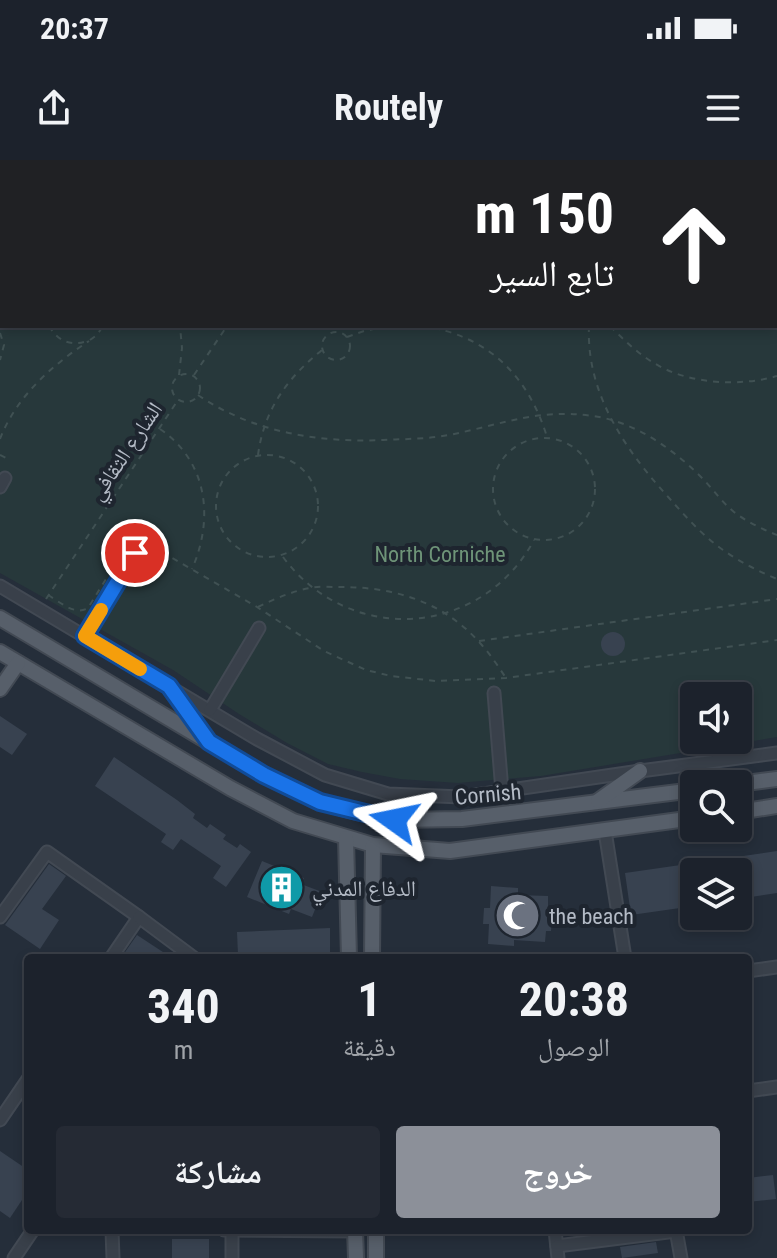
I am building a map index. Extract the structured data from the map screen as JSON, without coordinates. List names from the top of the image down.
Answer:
{
  "streets": {
    "main road": ["Cornish"],
    "path": ["الشارع الثقافي"]
  },
  "parks": ["North Corniche"],
  "places": {
    "building": ["الدفاع المدني"],
    "mosque": ["the beach"]
  },
  "page": {
    "status": "20:37",
    "header": "Routely",
    "turn": ["150 m", "تابع السير"],
    "eta": [
      "20:38",
      "الوصول",
      "1",
      "دقيقة",
      "340",
      "m"
    ],
    "buttons": ["خروج", "مشاركة"]
  }
}
